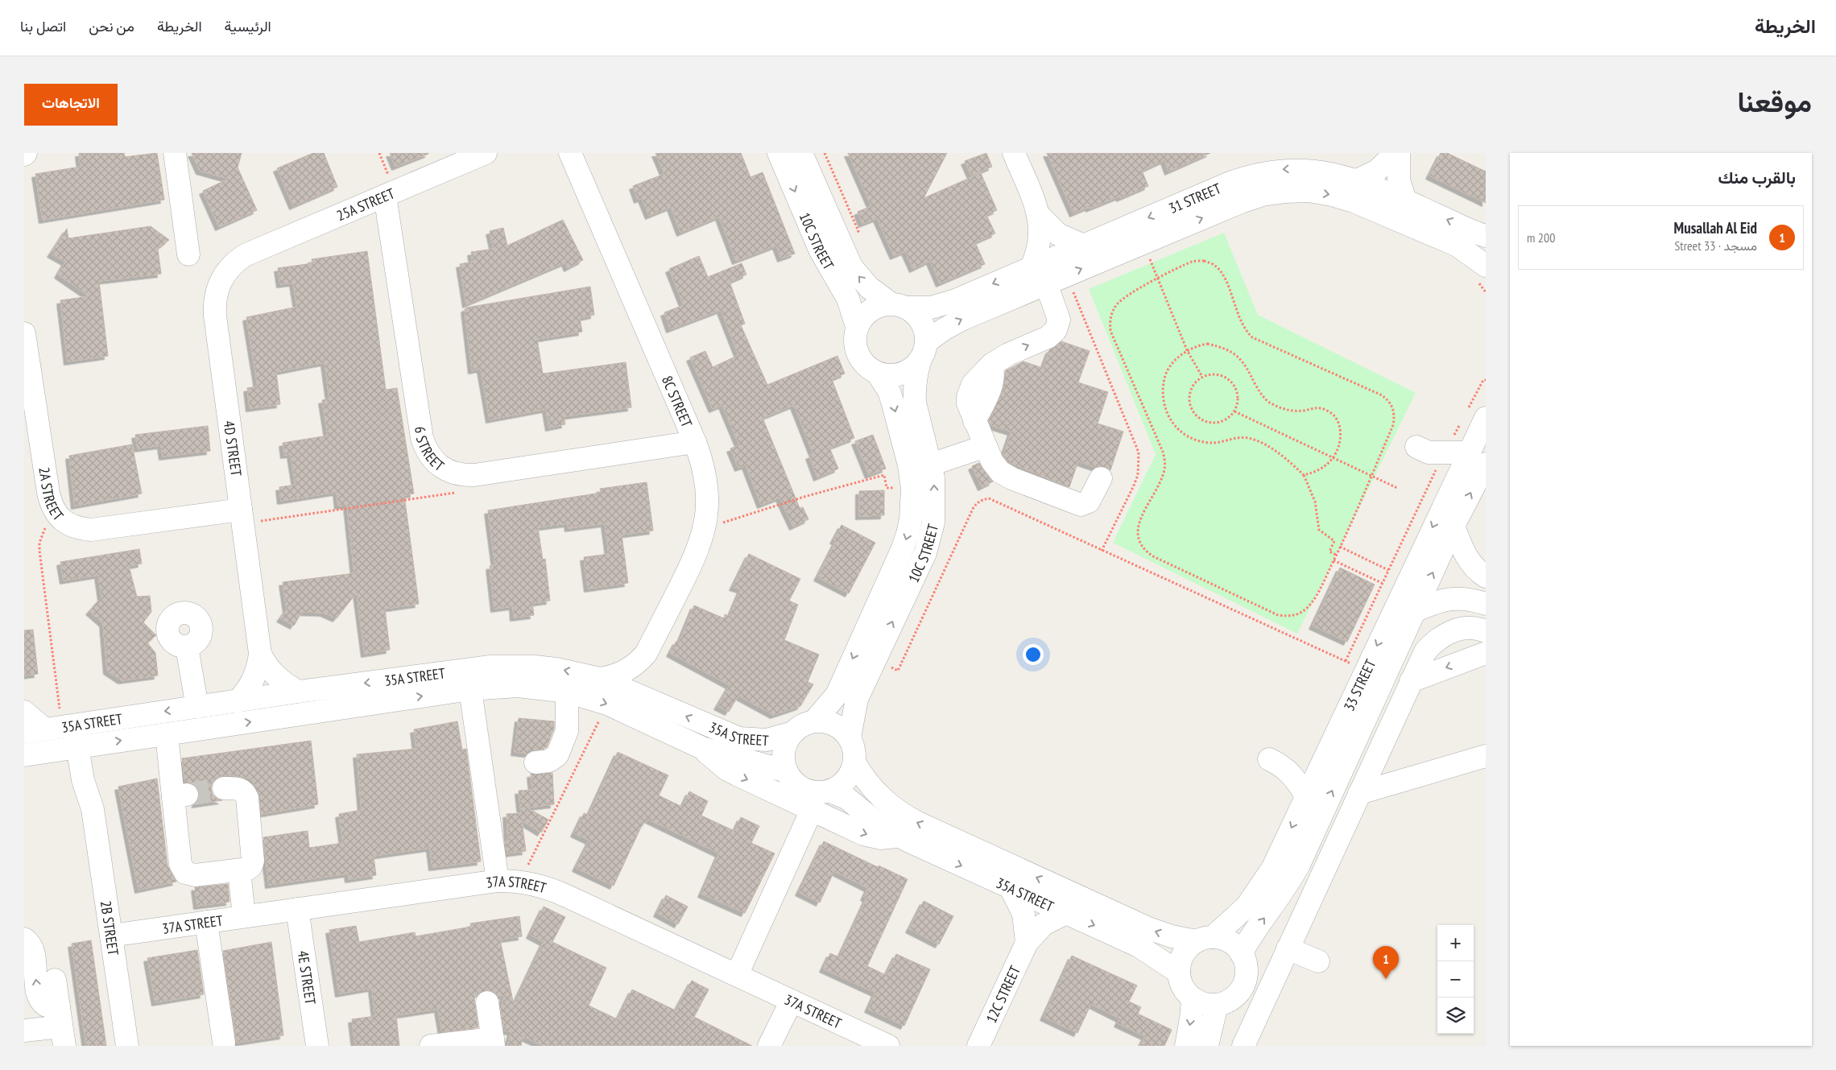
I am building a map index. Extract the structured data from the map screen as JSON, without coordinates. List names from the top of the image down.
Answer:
{
  "streets": {
    "street": [
      "31 STREET",
      "25A STREET",
      "10C STREET",
      "8C STREET",
      "6 STREET",
      "4D STREET",
      "2A STREET",
      "35A STREET",
      "33 STREET",
      "37A STREET",
      "2B STREET",
      "4E STREET",
      "12C STREET"
    ]
  },
  "crossings": [
    ["31 STREET", "10C STREET"],
    ["25A STREET", "6 STREET"],
    ["25A STREET", "4D STREET"],
    ["10C STREET", "35A STREET"],
    ["8C STREET", "6 STREET"],
    ["8C STREET", "35A STREET"],
    ["4D STREET", "2A STREET"],
    ["4D STREET", "35A STREET"],
    ["35A STREET", "33 STREET"],
    ["35A STREET", "2B STREET"],
    ["35A STREET", "12C STREET"],
    ["37A STREET", "2B STREET"],
    ["37A STREET", "4E STREET"]
  ],
  "page": {
    "header": "الخريطة",
    "nav": [
      "الرئيسية",
      "الخريطة",
      "من نحن",
      "اتصل بنا"
    ],
    "title": "موقعنا",
    "buttons": "الاتجاهات",
    "heading": "بالقرب منك",
    "list": [
      {
        "mark": "1",
        "name": "Musallah Al Eid",
        "note": "مسجد · 33 Street",
        "value": "200 m"
      }
    ],
    "map_buttons": ["+", "−"],
    "pins": "1"
  }
}
